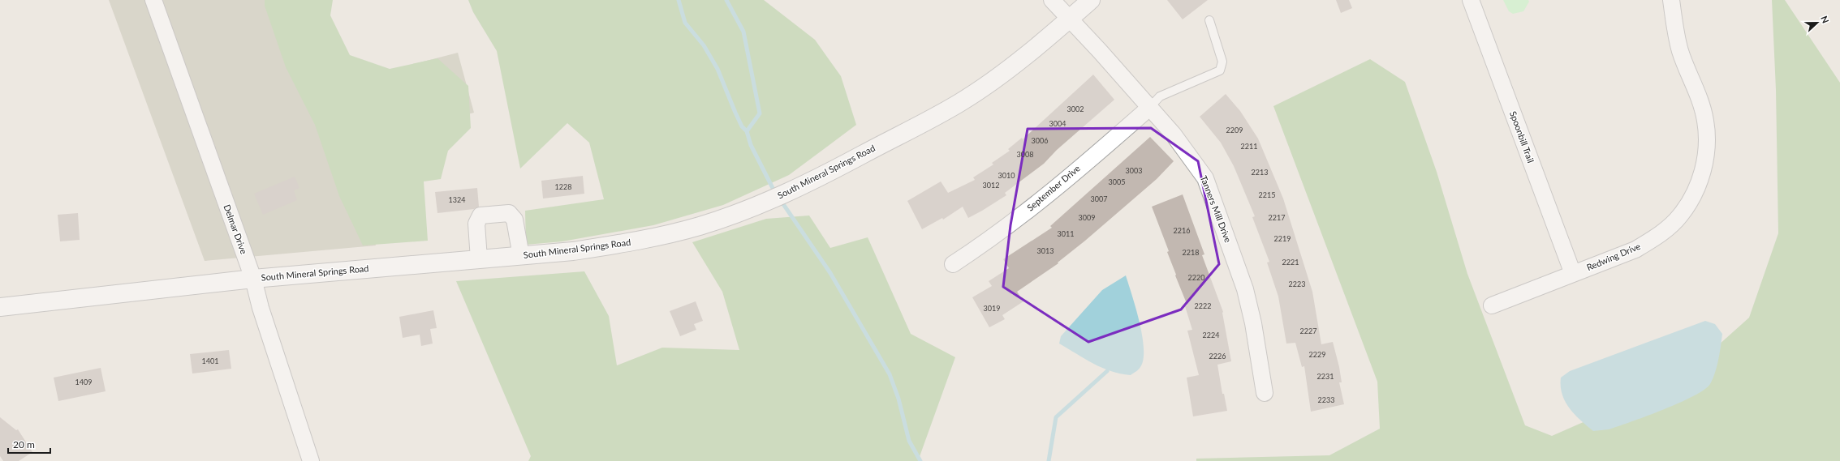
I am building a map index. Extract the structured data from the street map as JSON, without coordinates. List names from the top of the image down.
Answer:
{
  "streets": {
    "street": [
      "Spoonbill Trail",
      "South Mineral Springs Road",
      "September Drive",
      "Tanners Mill Drive",
      "Delmar Drive",
      "Redwing Drive"
    ]
  },
  "crossings": [
    ["Spoonbill Trail", "Redwing Drive"],
    ["South Mineral Springs Road", "Tanners Mill Drive"],
    ["South Mineral Springs Road", "Delmar Drive"],
    ["September Drive", "Tanners Mill Drive"]
  ],
  "house_numbers": [
    "3002",
    "3004",
    "2209",
    "3006",
    "2211",
    "3008",
    "3003",
    "2213",
    "3010",
    "3005",
    "3012",
    "1228",
    "2215",
    "3007",
    "1324",
    "3009",
    "2217",
    "2216",
    "3011",
    "2219",
    "3013",
    "2218",
    "2221",
    "2220",
    "2223",
    "2222",
    "3019",
    "2227",
    "2224",
    "2229",
    "2226",
    "1401",
    "2231",
    "1409",
    "2233"
  ],
  "scale_bar": "20 m",
  "north": "right"
}
